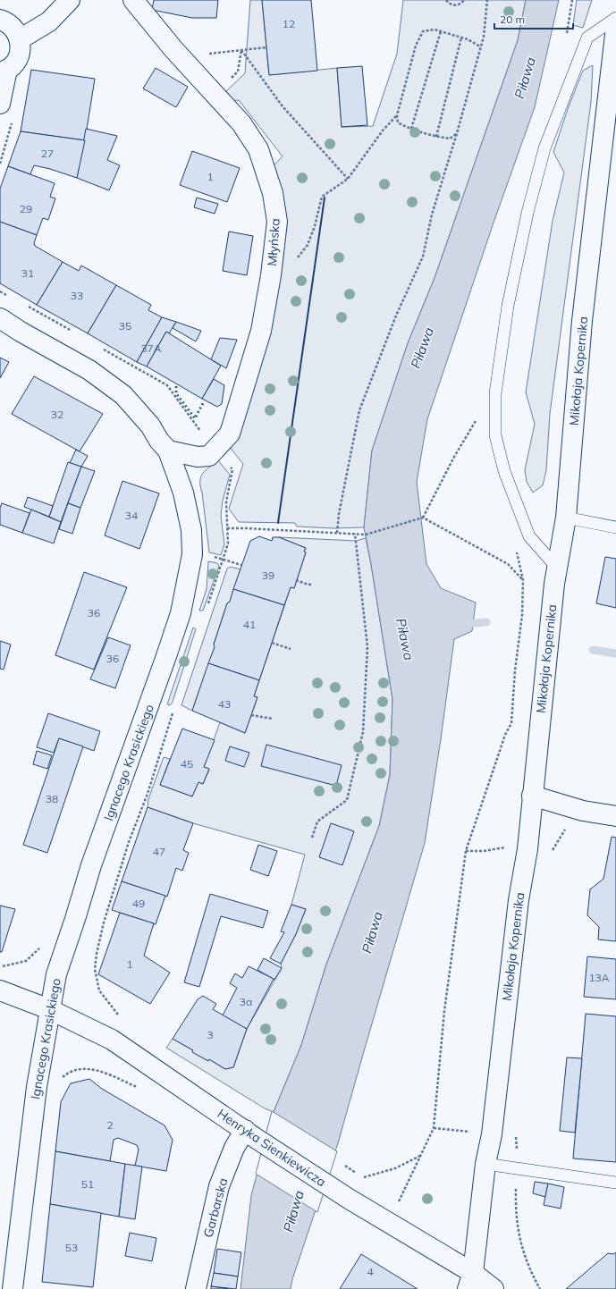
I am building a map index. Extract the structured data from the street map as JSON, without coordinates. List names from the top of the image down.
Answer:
{
  "streets": {
    "street": [
      "Młyńska",
      "Mikołaja Kopernika",
      "Ignacego Krasickiego",
      "Henryka Sienkiewicza",
      "Garbarska"
    ]
  },
  "crossings": [
    ["Młyńska", "Ignacego Krasickiego"],
    ["Mikołaja Kopernika", "Henryka Sienkiewicza"],
    ["Ignacego Krasickiego", "Henryka Sienkiewicza"],
    ["Henryka Sienkiewicza", "Garbarska"]
  ],
  "water": ["Piława"],
  "house_numbers": [
    "12",
    "27",
    "1",
    "29",
    "31",
    "33",
    "35",
    "37A",
    "32",
    "34",
    "39",
    "36",
    "41",
    "36",
    "43",
    "45",
    "38",
    "47",
    "49",
    "1",
    "13A",
    "3a",
    "3",
    "2",
    "51",
    "53",
    "4"
  ],
  "scale_bar": "20 m"
}
